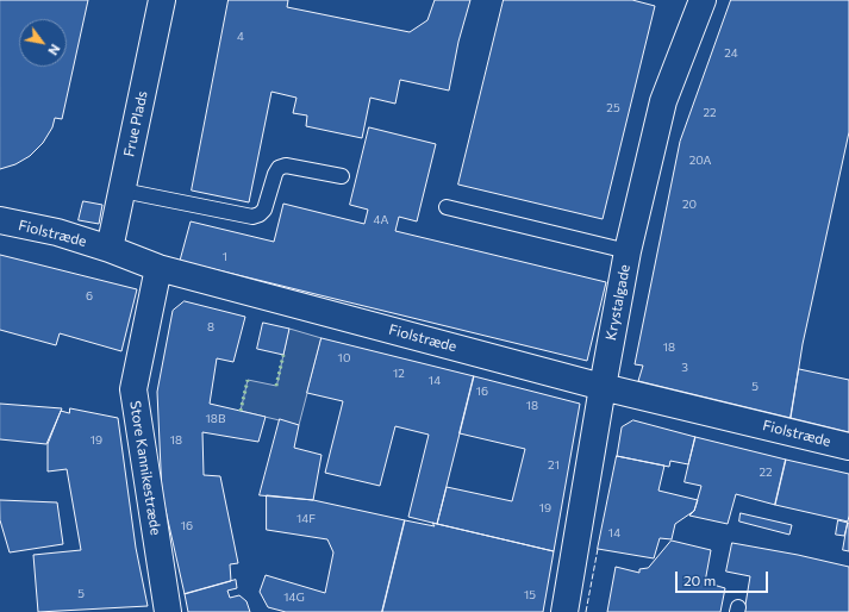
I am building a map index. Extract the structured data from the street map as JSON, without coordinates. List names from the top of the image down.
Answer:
{
  "streets": {
    "street": [
      "Frue Plads",
      "Fiolstræde",
      "Krystalgade",
      "Store Kannikestræde"
    ]
  },
  "crossings": [
    ["Frue Plads", "Fiolstræde"],
    ["Fiolstræde", "Krystalgade"],
    ["Fiolstræde", "Store Kannikestræde"]
  ],
  "house_numbers": [
    "4",
    "24",
    "25",
    "22",
    "20A",
    "20",
    "4A",
    "1",
    "6",
    "8",
    "18",
    "10",
    "3",
    "12",
    "14",
    "5",
    "16",
    "18",
    "18B",
    "19",
    "18",
    "21",
    "22",
    "19",
    "14F",
    "16",
    "14",
    "5",
    "15",
    "14G"
  ],
  "scale_bar": "20 m",
  "north": "bottom right"
}
